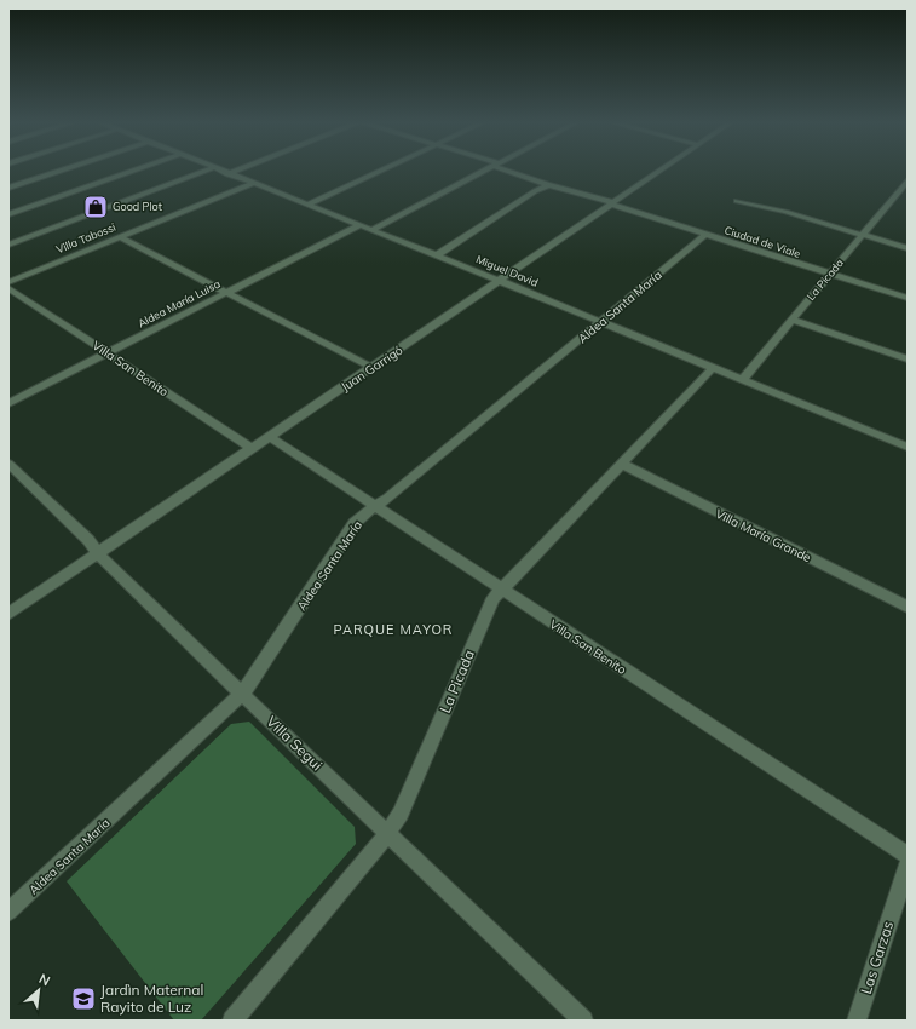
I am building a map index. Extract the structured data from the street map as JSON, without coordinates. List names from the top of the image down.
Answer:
{
  "streets": {
    "street": [
      "Villa Tabossi",
      "Ciudad de Viale",
      "Miguel David",
      "La Picada",
      "Aldea María Luisa",
      "Aldea Santa María",
      "Villa San Benito",
      "Juan Garrigó",
      "Villa María Grande",
      "Villa Segui",
      "Las Garzas"
    ]
  },
  "crossings": [
    ["Villa Tabossi", "Miguel David"],
    ["Ciudad de Viale", "La Picada"],
    ["Ciudad de Viale", "Aldea Santa María"],
    ["Ciudad de Viale", "Juan Garrigó"],
    ["Miguel David", "La Picada"],
    ["Miguel David", "Aldea María Luisa"],
    ["Miguel David", "Aldea Santa María"],
    ["Miguel David", "Juan Garrigó"],
    ["La Picada", "Villa San Benito"],
    ["La Picada", "Villa María Grande"],
    ["La Picada", "Villa Segui"],
    ["Aldea María Luisa", "Villa San Benito"],
    ["Aldea Santa María", "Villa San Benito"],
    ["Aldea Santa María", "Villa Segui"],
    ["Villa San Benito", "Juan Garrigó"],
    ["Juan Garrigó", "Villa Segui"]
  ],
  "districts": ["PARQUE MAYOR"],
  "places": {
    "shop": ["Good Plot"],
    "school or university": ["Jardìn Maternal Rayito de Luz"]
  },
  "north": "top right"
}
